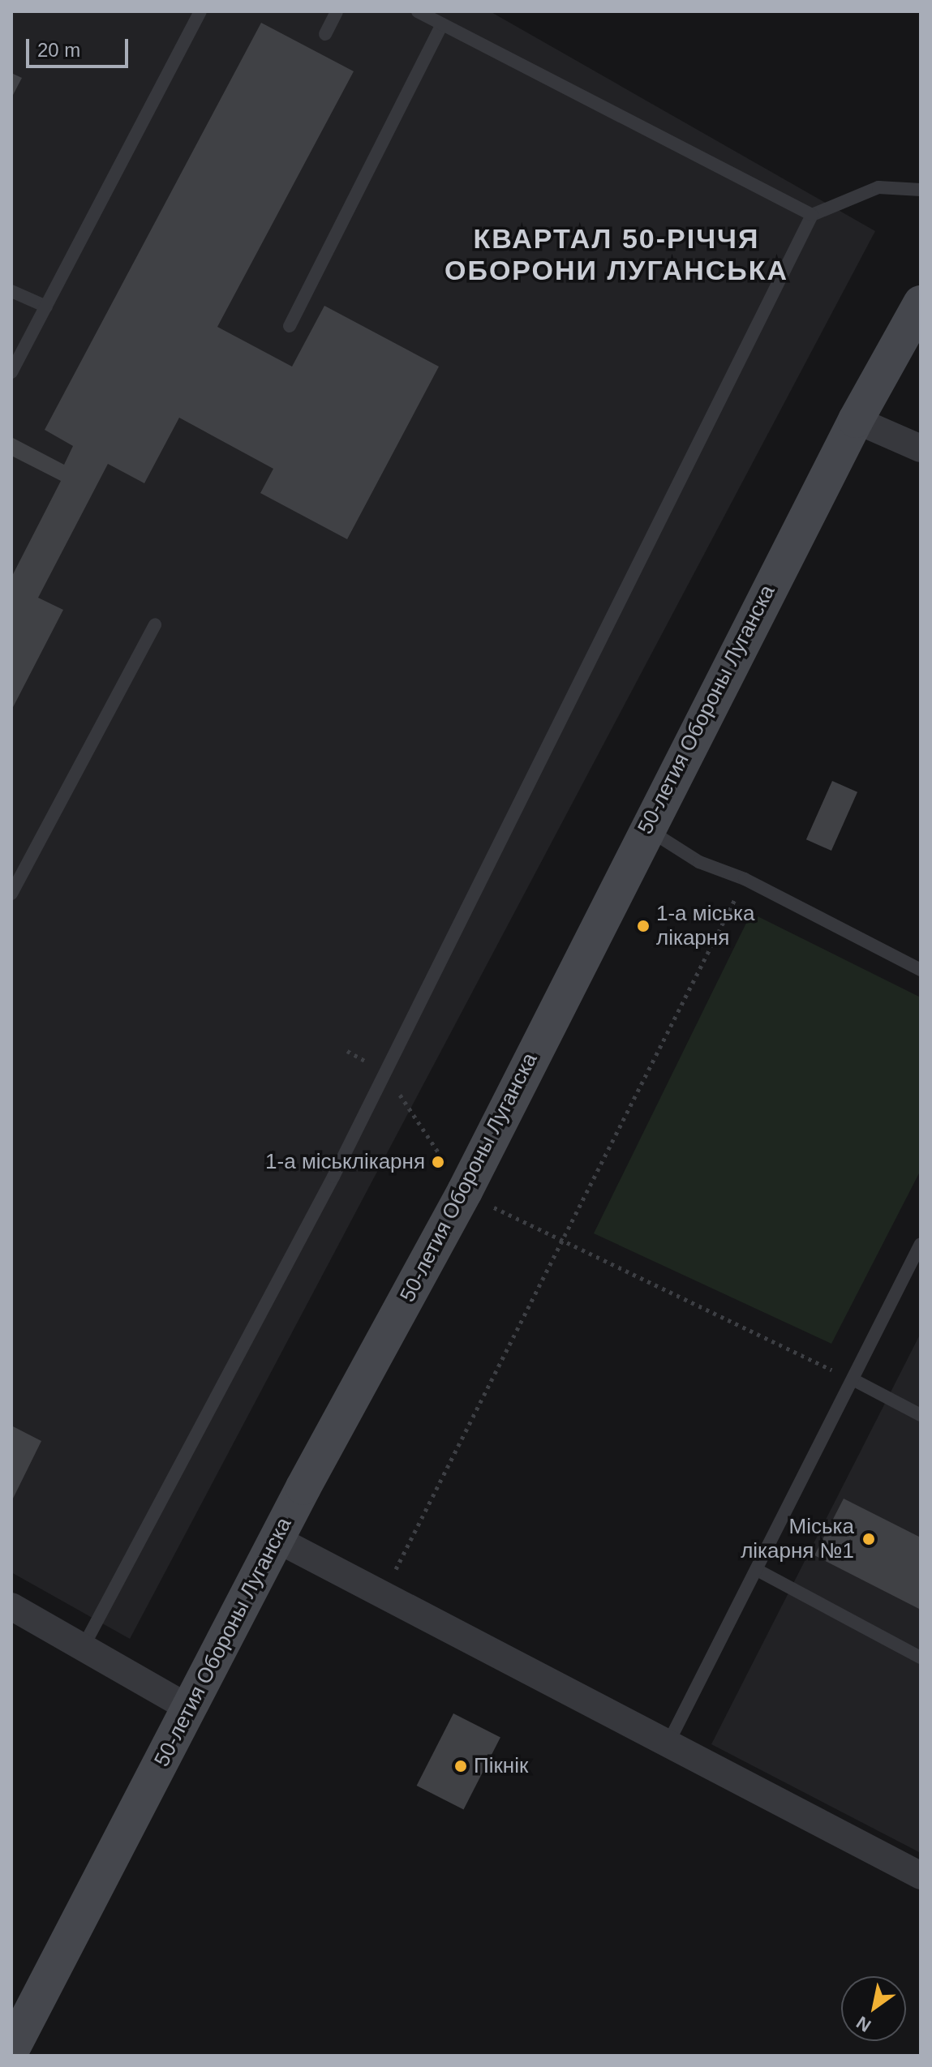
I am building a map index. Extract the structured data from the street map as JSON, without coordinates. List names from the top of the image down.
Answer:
{
  "streets": {
    "main road": ["50-летия Обороны Луганска"]
  },
  "districts": ["КВАРТАЛ 50-РІЧЧЯ ОБОРОНИ ЛУГАНСЬКА"],
  "places": [
    "1-а міська лікарня",
    "1-а міськлікарня",
    "Міська лікарня №1",
    "Пікнік"
  ],
  "scale_bar": "20 m",
  "north": "bottom left"
}
